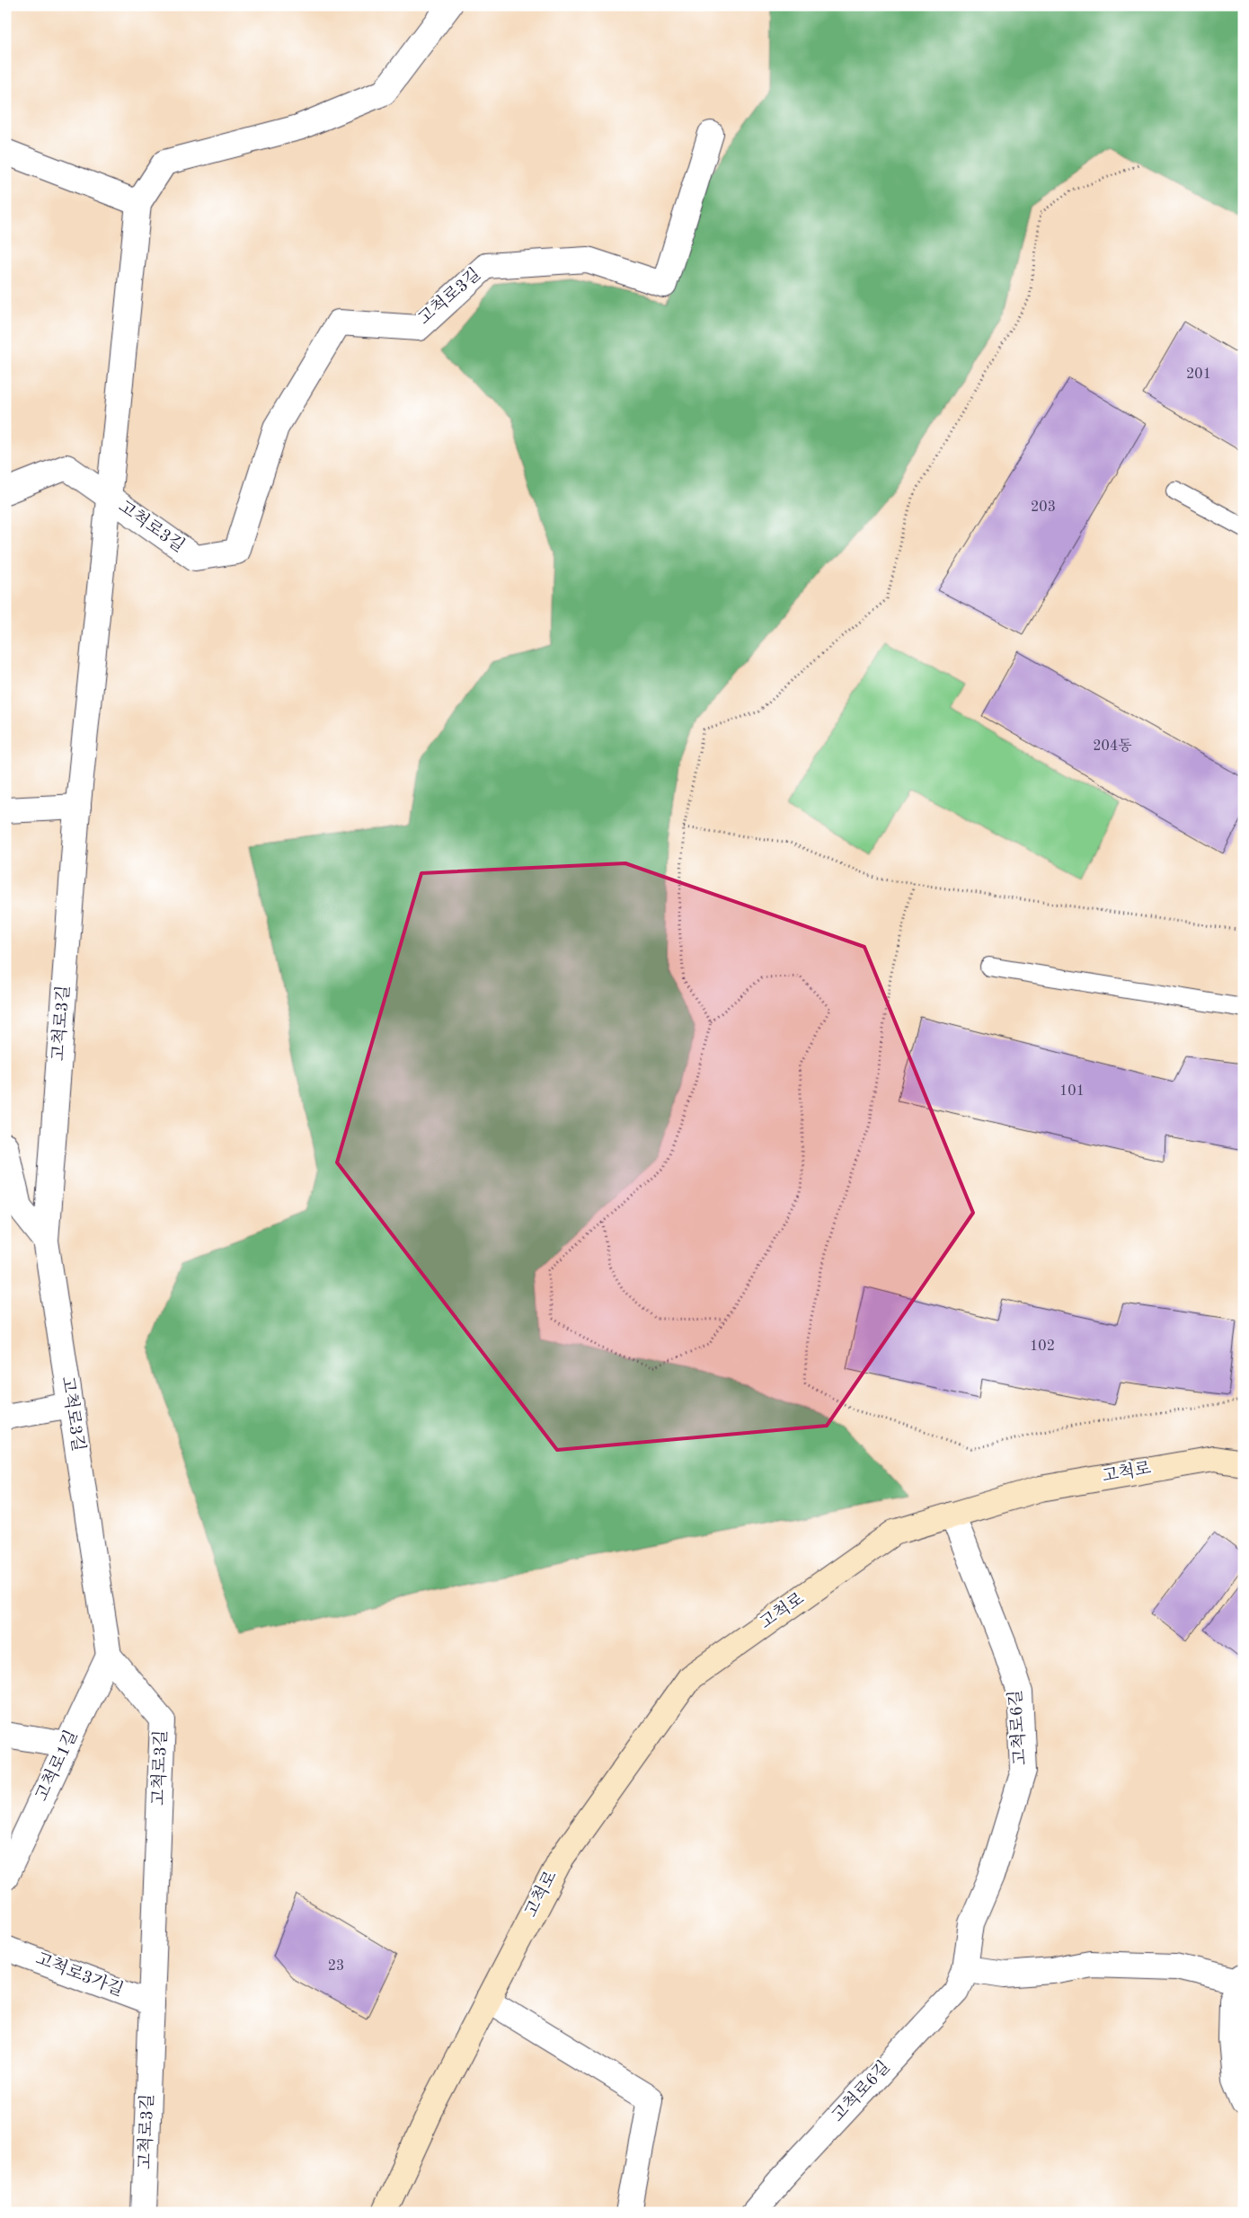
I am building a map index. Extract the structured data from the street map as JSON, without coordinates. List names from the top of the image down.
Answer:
{
  "streets": {
    "main road": ["고척로"],
    "street": [
      "고척로3길",
      "고척로6길",
      "고척로1길",
      "고척로3가길"
    ]
  },
  "crossings": [
    ["고척로3길", "고척로1길"],
    ["고척로3길", "고척로3가길"],
    ["고척로", "고척로6길"]
  ],
  "house_numbers": [
    "201",
    "203",
    "204동",
    "101",
    "102",
    "23"
  ]
}
